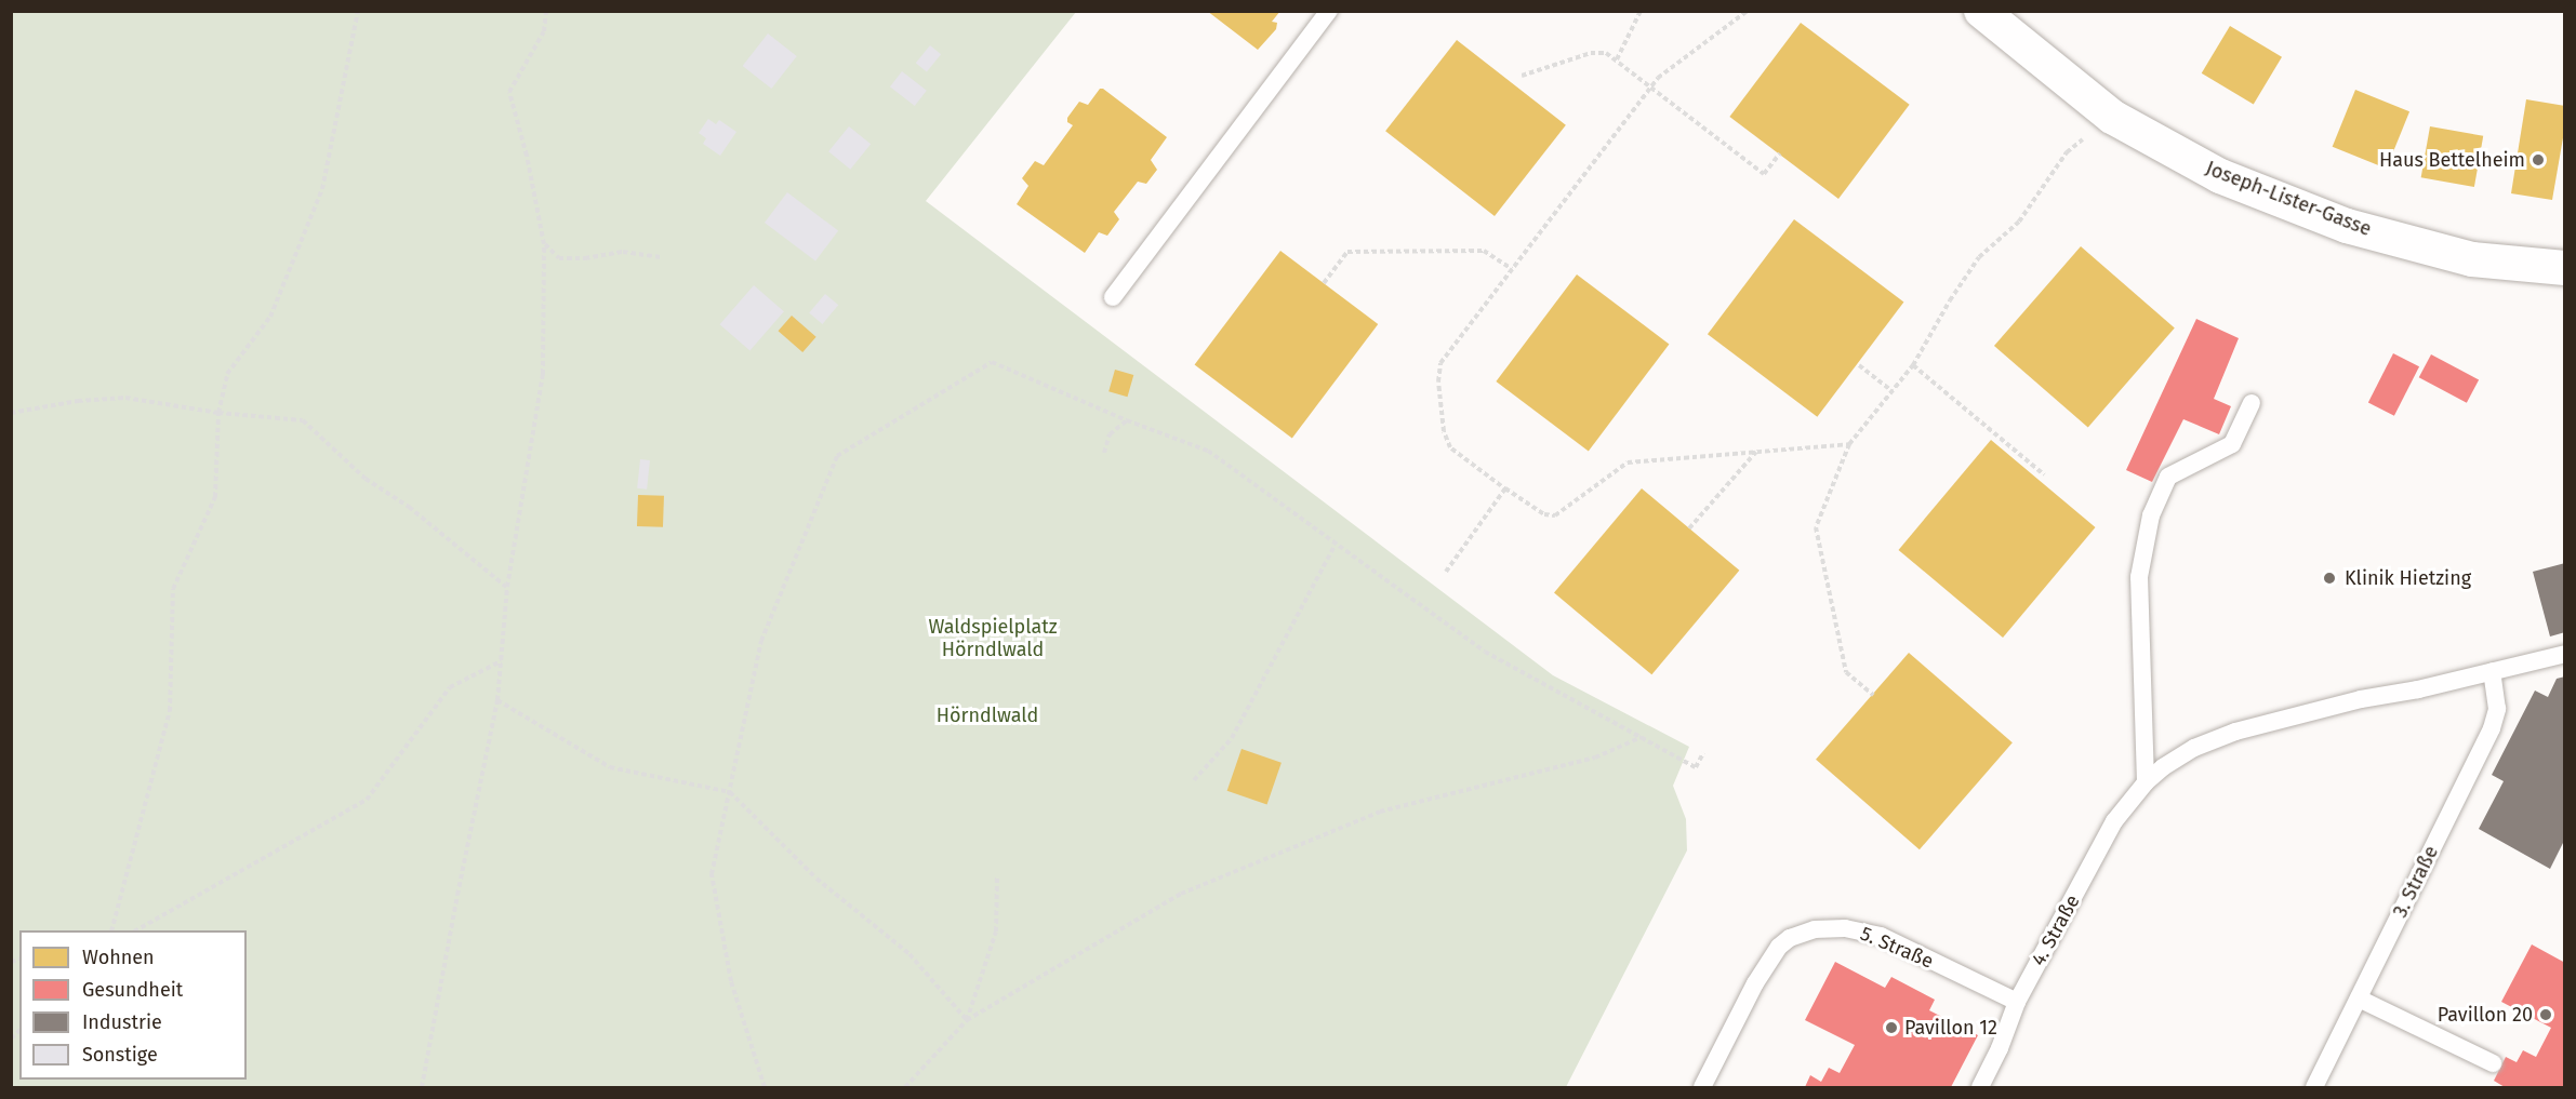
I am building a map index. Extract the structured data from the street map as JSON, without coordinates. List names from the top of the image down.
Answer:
{
  "streets": {
    "street": ["Joseph-Lister-Gasse"],
    "lane": ["3. Straße", "4. Straße", "5. Straße"]
  },
  "crossings": [
    ["3. Straße", "4. Straße"],
    ["4. Straße", "5. Straße"]
  ],
  "parks": ["Waldspielplatz Hörndlwald", "Hörndlwald"],
  "places": [
    "Haus Bettelheim",
    "Klinik Hietzing",
    "Pavillon 20",
    "Pavillon 12"
  ],
  "legend": [
    "Wohnen",
    "Gesundheit",
    "Industrie",
    "Sonstige"
  ]
}
